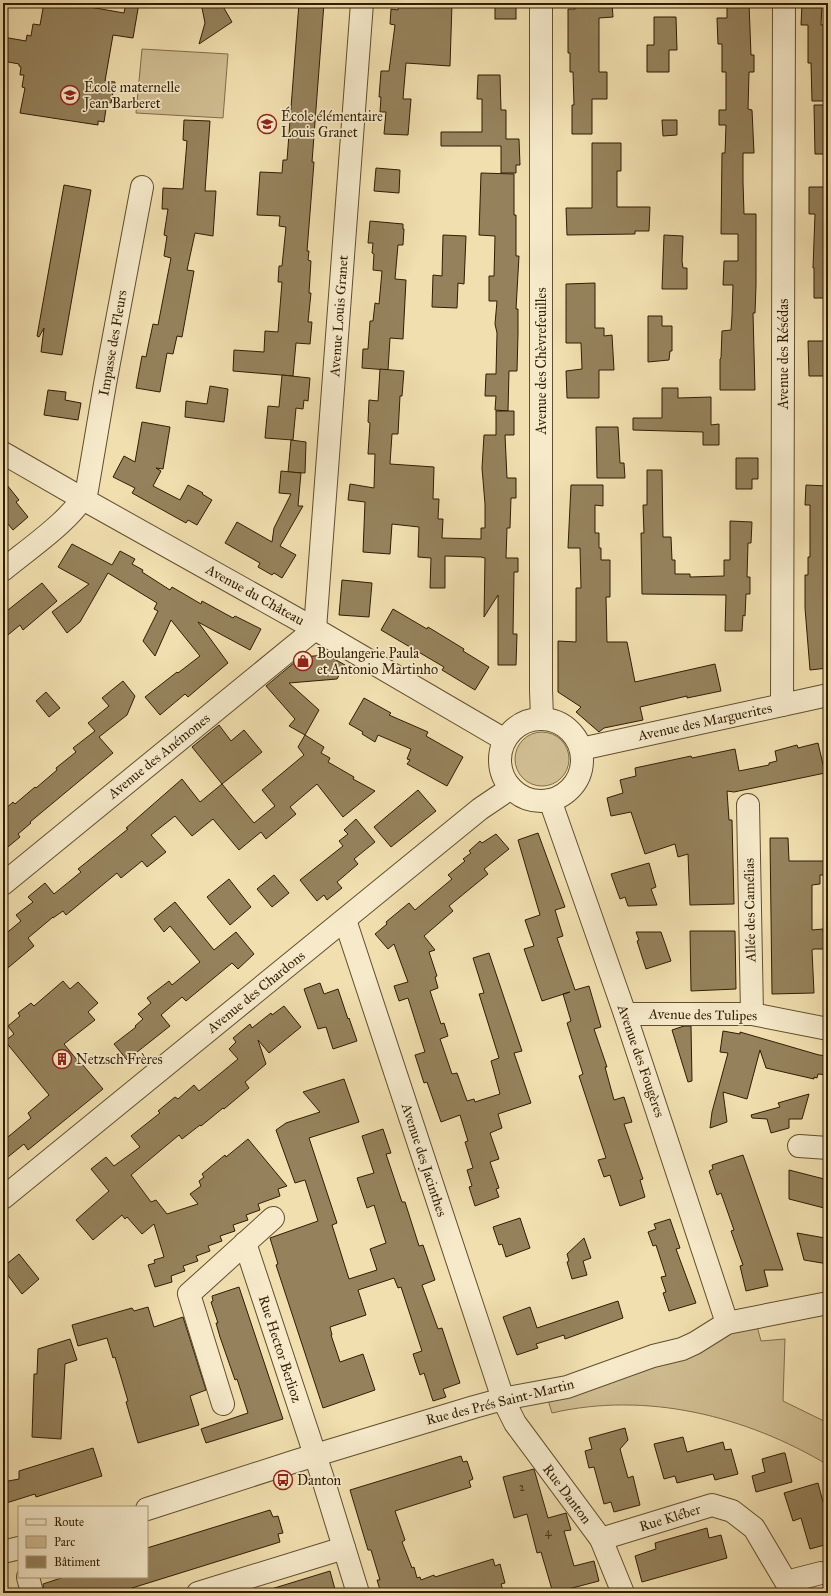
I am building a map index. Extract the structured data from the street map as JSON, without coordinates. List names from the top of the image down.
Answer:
{
  "streets": {
    "street": [
      "Avenue Louis Granet",
      "Impasse des Fleurs",
      "Avenue des Résédas",
      "Avenue des Chèvrefeuilles",
      "Avenue du Château",
      "Avenue des Marguerites",
      "Avenue des Anémones",
      "Allée des Camélias",
      "Avenue des Chardons",
      "Avenue des Tulipes",
      "Avenue des Fougères",
      "Avenue des Jacinthes",
      "Rue Hector Berlioz",
      "Rue des Prés Saint-Martin",
      "Rue Danton",
      "Rue Kléber"
    ]
  },
  "crossings": [
    ["Avenue Louis Granet", "Avenue du Château"],
    ["Avenue Louis Granet", "Avenue des Anémones"],
    ["Impasse des Fleurs", "Avenue du Château"],
    ["Avenue des Résédas", "Avenue des Marguerites"],
    ["Avenue des Chèvrefeuilles", "Avenue du Château"],
    ["Avenue des Chèvrefeuilles", "Avenue des Marguerites"],
    ["Avenue des Chèvrefeuilles", "Avenue des Chardons"],
    ["Avenue des Chèvrefeuilles", "Avenue des Fougères"],
    ["Avenue du Château", "Avenue des Marguerites"],
    ["Avenue du Château", "Avenue des Anémones"],
    ["Avenue du Château", "Avenue des Chardons"],
    ["Avenue du Château", "Avenue des Fougères"],
    ["Avenue des Marguerites", "Avenue des Chardons"],
    ["Avenue des Marguerites", "Avenue des Fougères"],
    ["Allée des Camélias", "Avenue des Tulipes"],
    ["Avenue des Chardons", "Avenue des Fougères"],
    ["Avenue des Chardons", "Avenue des Jacinthes"],
    ["Avenue des Tulipes", "Avenue des Fougères"],
    ["Avenue des Fougères", "Rue des Prés Saint-Martin"],
    ["Avenue des Jacinthes", "Rue des Prés Saint-Martin"],
    ["Avenue des Jacinthes", "Rue Danton"],
    ["Rue Hector Berlioz", "Rue des Prés Saint-Martin"],
    ["Rue des Prés Saint-Martin", "Rue Danton"],
    ["Rue Danton", "Rue Kléber"]
  ],
  "places": {
    "school or university": ["École maternelle Jean Barberet", "École élémentaire Louis Granet"],
    "shop": ["Boulangerie Paula et Antonio Martinho"],
    "building": ["Netzsch Frères"],
    "bus stop": ["Danton"]
  },
  "house_numbers": ["2", "4"],
  "legend": ["Route", "Parc", "Bâtiment"]
}
